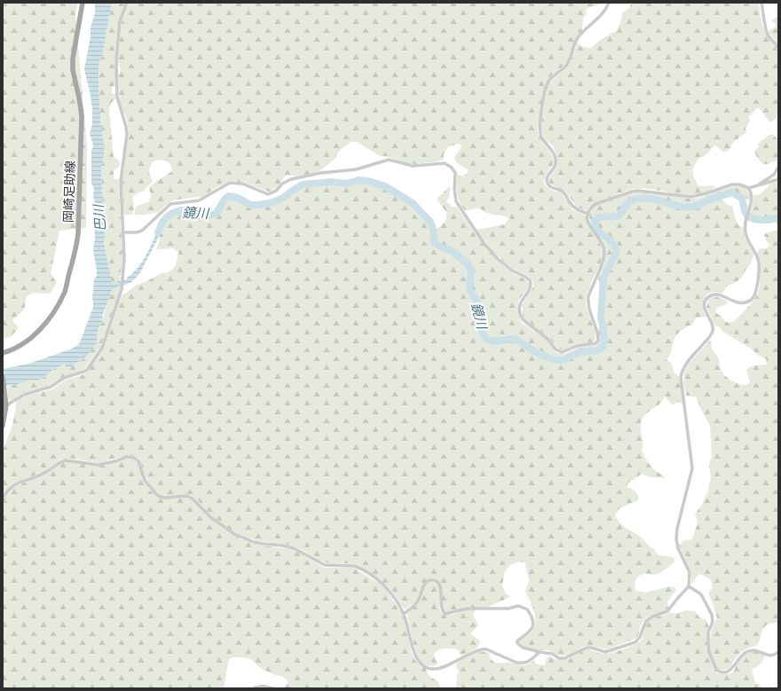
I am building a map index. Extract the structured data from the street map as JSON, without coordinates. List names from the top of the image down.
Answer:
{
  "streets": {
    "main road": ["岡崎足助線"]
  },
  "water": ["鏡川", "巴川"]
}
